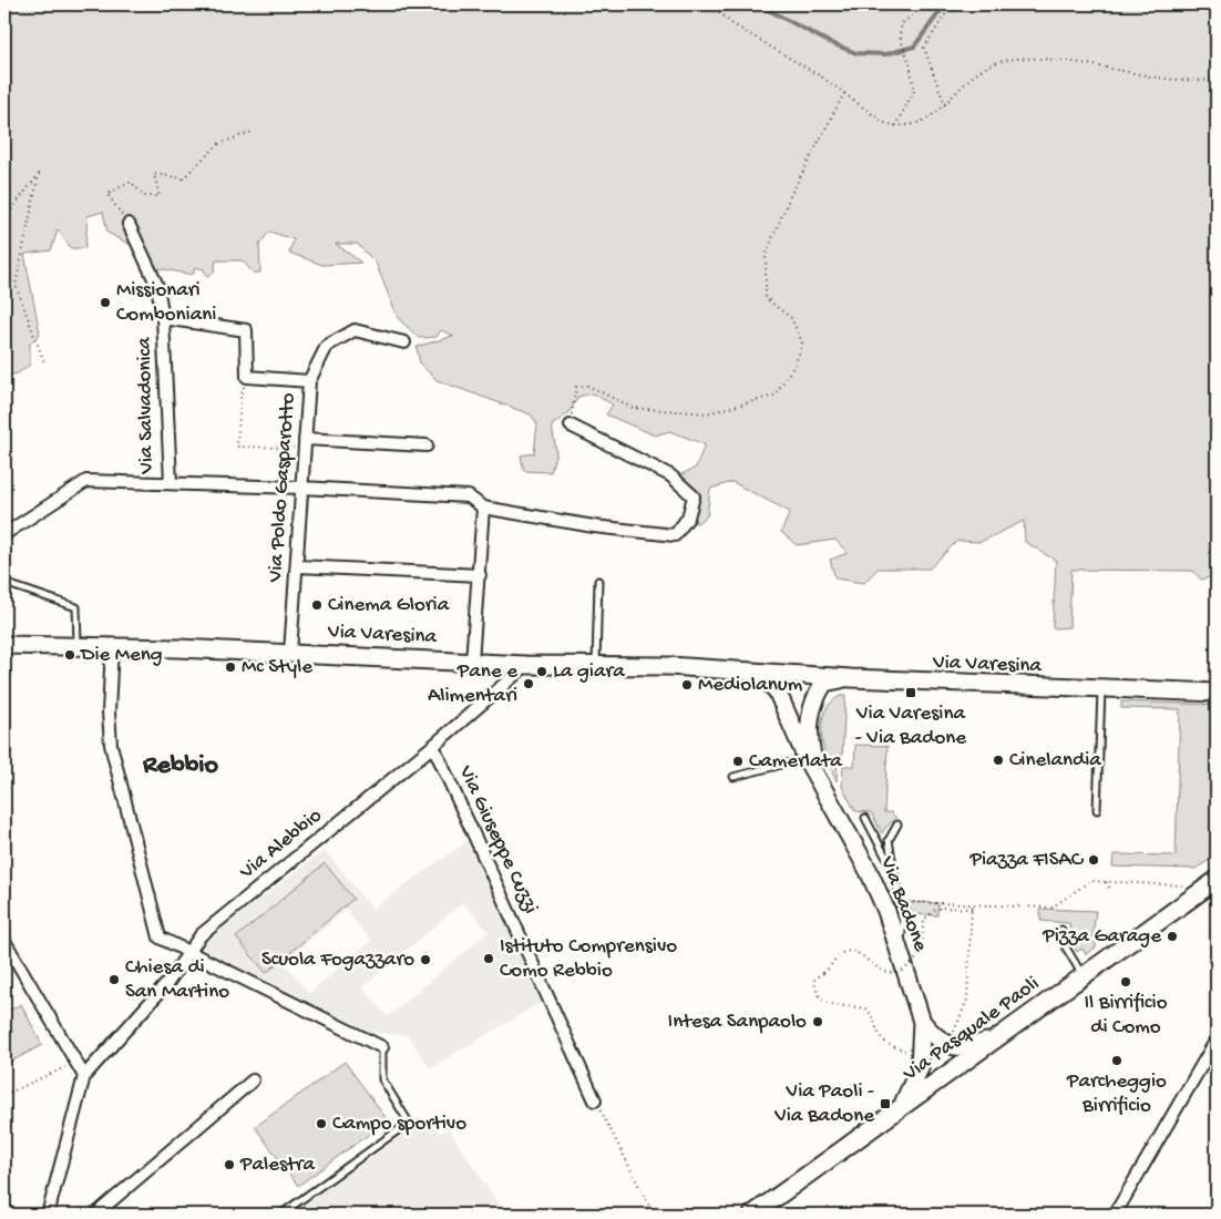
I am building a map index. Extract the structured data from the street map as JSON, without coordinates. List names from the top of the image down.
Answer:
{
  "streets": {
    "main road": ["Via Varesina", "Via Badone", "Via Pasquale Paoli"],
    "street": [
      "Via Salvadonica",
      "Via Poldo Gasparotto",
      "Via Giuseppe Cuzzi",
      "Via Alebbio"
    ]
  },
  "crossings": [
    ["Via Poldo Gasparotto", "Via Varesina"],
    ["Via Varesina", "Via Alebbio"],
    ["Via Varesina", "Via Badone"],
    ["Via Giuseppe Cuzzi", "Via Alebbio"],
    ["Via Badone", "Via Pasquale Paoli"]
  ],
  "districts": ["Rebbio"],
  "places": {
    "other": [
      "Missionari Comboniani",
      "Cinema Gloria",
      "Die Meng",
      "Mc Style",
      "La giara",
      "Pane e Alimentari",
      "Mediolanum",
      "Cinelandia",
      "Camerlata",
      "Piazza FISAC",
      "Pizza Garage",
      "Istituto Comprensivo Como Rebbio",
      "Scuola Fogazzaro",
      "Chiesa di San Martino",
      "Il Birrificio di Como",
      "Intesa Sanpaolo",
      "Parcheggio Birrificio",
      "Campo sportivo",
      "Palestra"
    ],
    "transit": ["Via Varesina - Via Badone", "Via Paoli - Via Badone"]
  }
}
